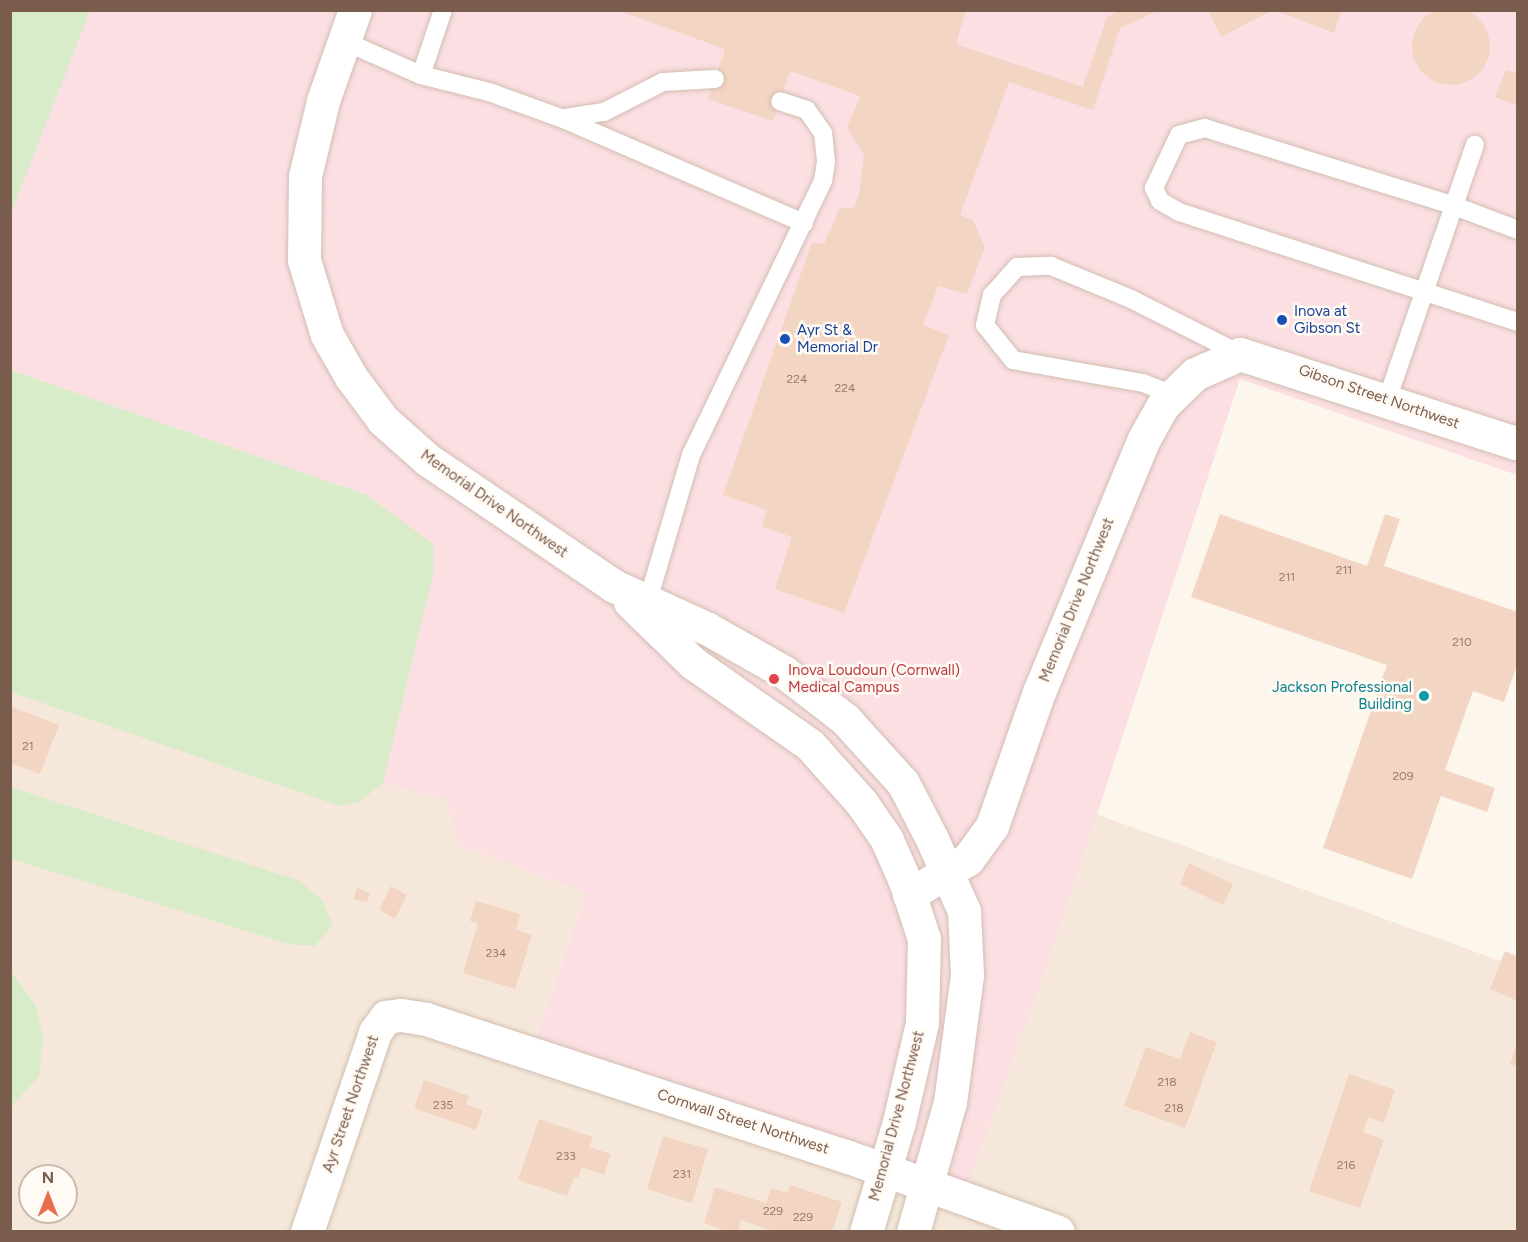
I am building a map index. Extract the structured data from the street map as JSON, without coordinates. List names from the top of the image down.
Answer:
{
  "streets": {
    "street": [
      "Gibson Street Northwest",
      "Memorial Drive Northwest",
      "Ayr Street Northwest",
      "Cornwall Street Northwest"
    ]
  },
  "crossings": [
    ["Gibson Street Northwest", "Memorial Drive Northwest"],
    ["Memorial Drive Northwest", "Cornwall Street Northwest"],
    ["Ayr Street Northwest", "Cornwall Street Northwest"]
  ],
  "places": [
    "Inova at Gibson St",
    "Ayr St & Memorial Dr",
    "Inova Loudoun (Cornwall) Medical Campus",
    "Jackson Professional Building"
  ],
  "house_numbers": [
    "224",
    "224",
    "211",
    "211",
    "210",
    "21",
    "209",
    "234",
    "218",
    "235",
    "218",
    "233",
    "216",
    "231",
    "229",
    "229"
  ],
  "north": "top"
}
